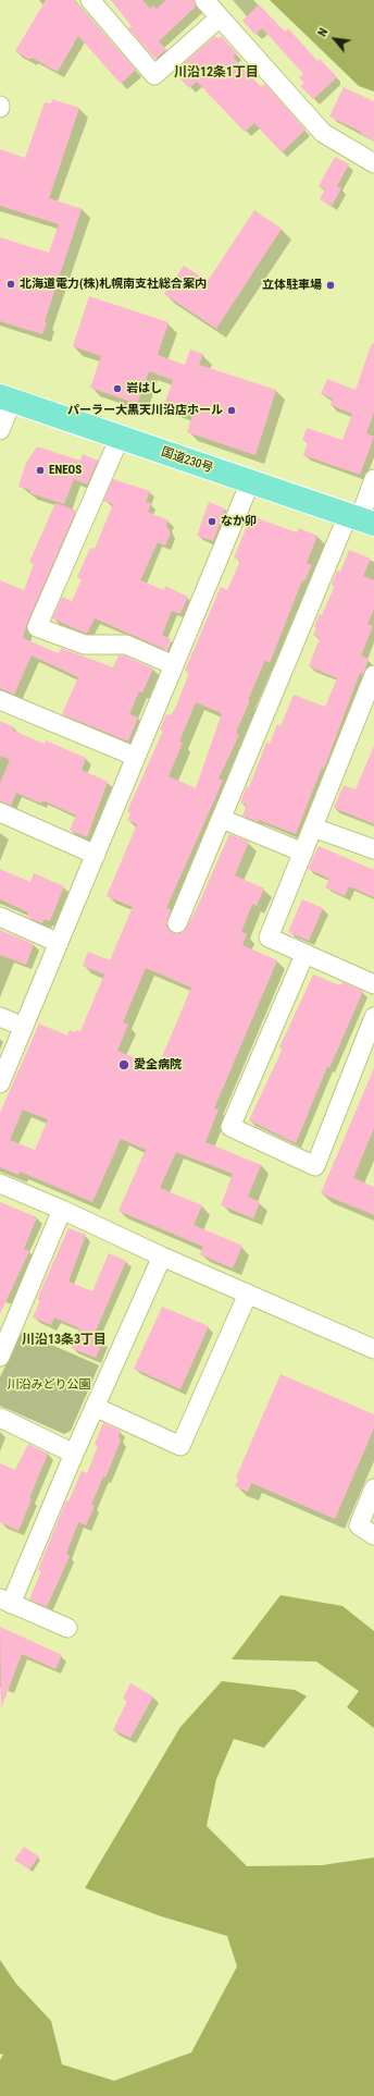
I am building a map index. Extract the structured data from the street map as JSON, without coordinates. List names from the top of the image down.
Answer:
{
  "streets": {
    "highway": ["国道230号"]
  },
  "districts": ["川沿12条1丁目", "川沿13条3丁目"],
  "parks": ["川沿みどり公園"],
  "places": [
    "北海道電力(株)札幌南支社総合案内",
    "立体駐車場",
    "岩はし",
    "パーラー大黒天川沿店ホール",
    "ENEOS",
    "なか卯",
    "愛全病院"
  ],
  "north": "top left"
}
